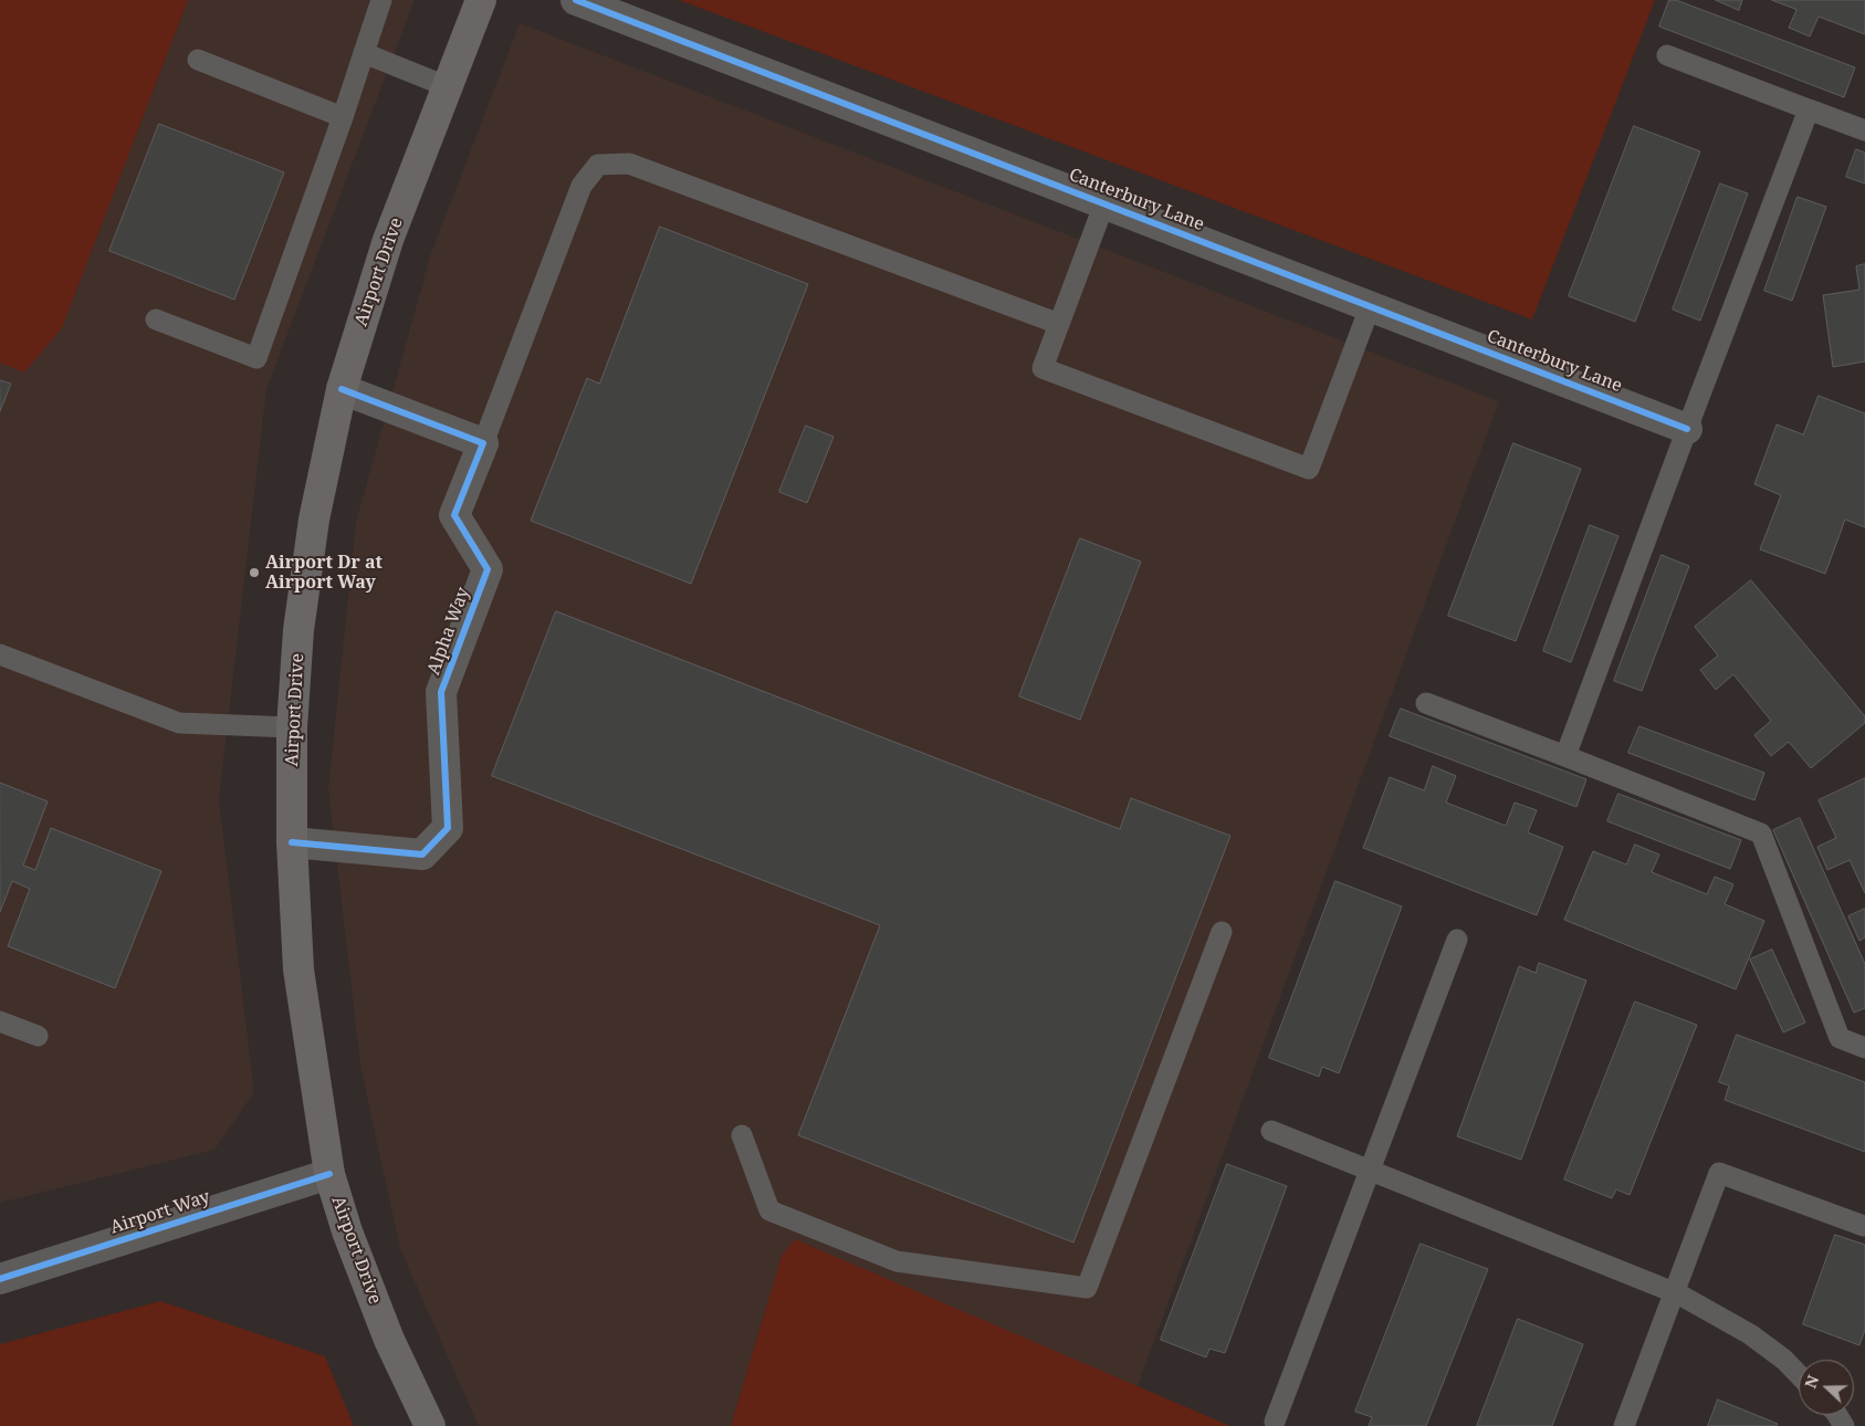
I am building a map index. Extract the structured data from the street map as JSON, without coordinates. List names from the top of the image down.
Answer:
{
  "streets": {
    "main road": ["Airport Drive"],
    "street": ["Canterbury Lane", "Alpha Way", "Airport Way"]
  },
  "crossings": [
    ["Airport Drive", "Alpha Way"],
    ["Airport Drive", "Airport Way"]
  ],
  "places": ["Airport Dr at Airport Way"],
  "north": "left"
}
